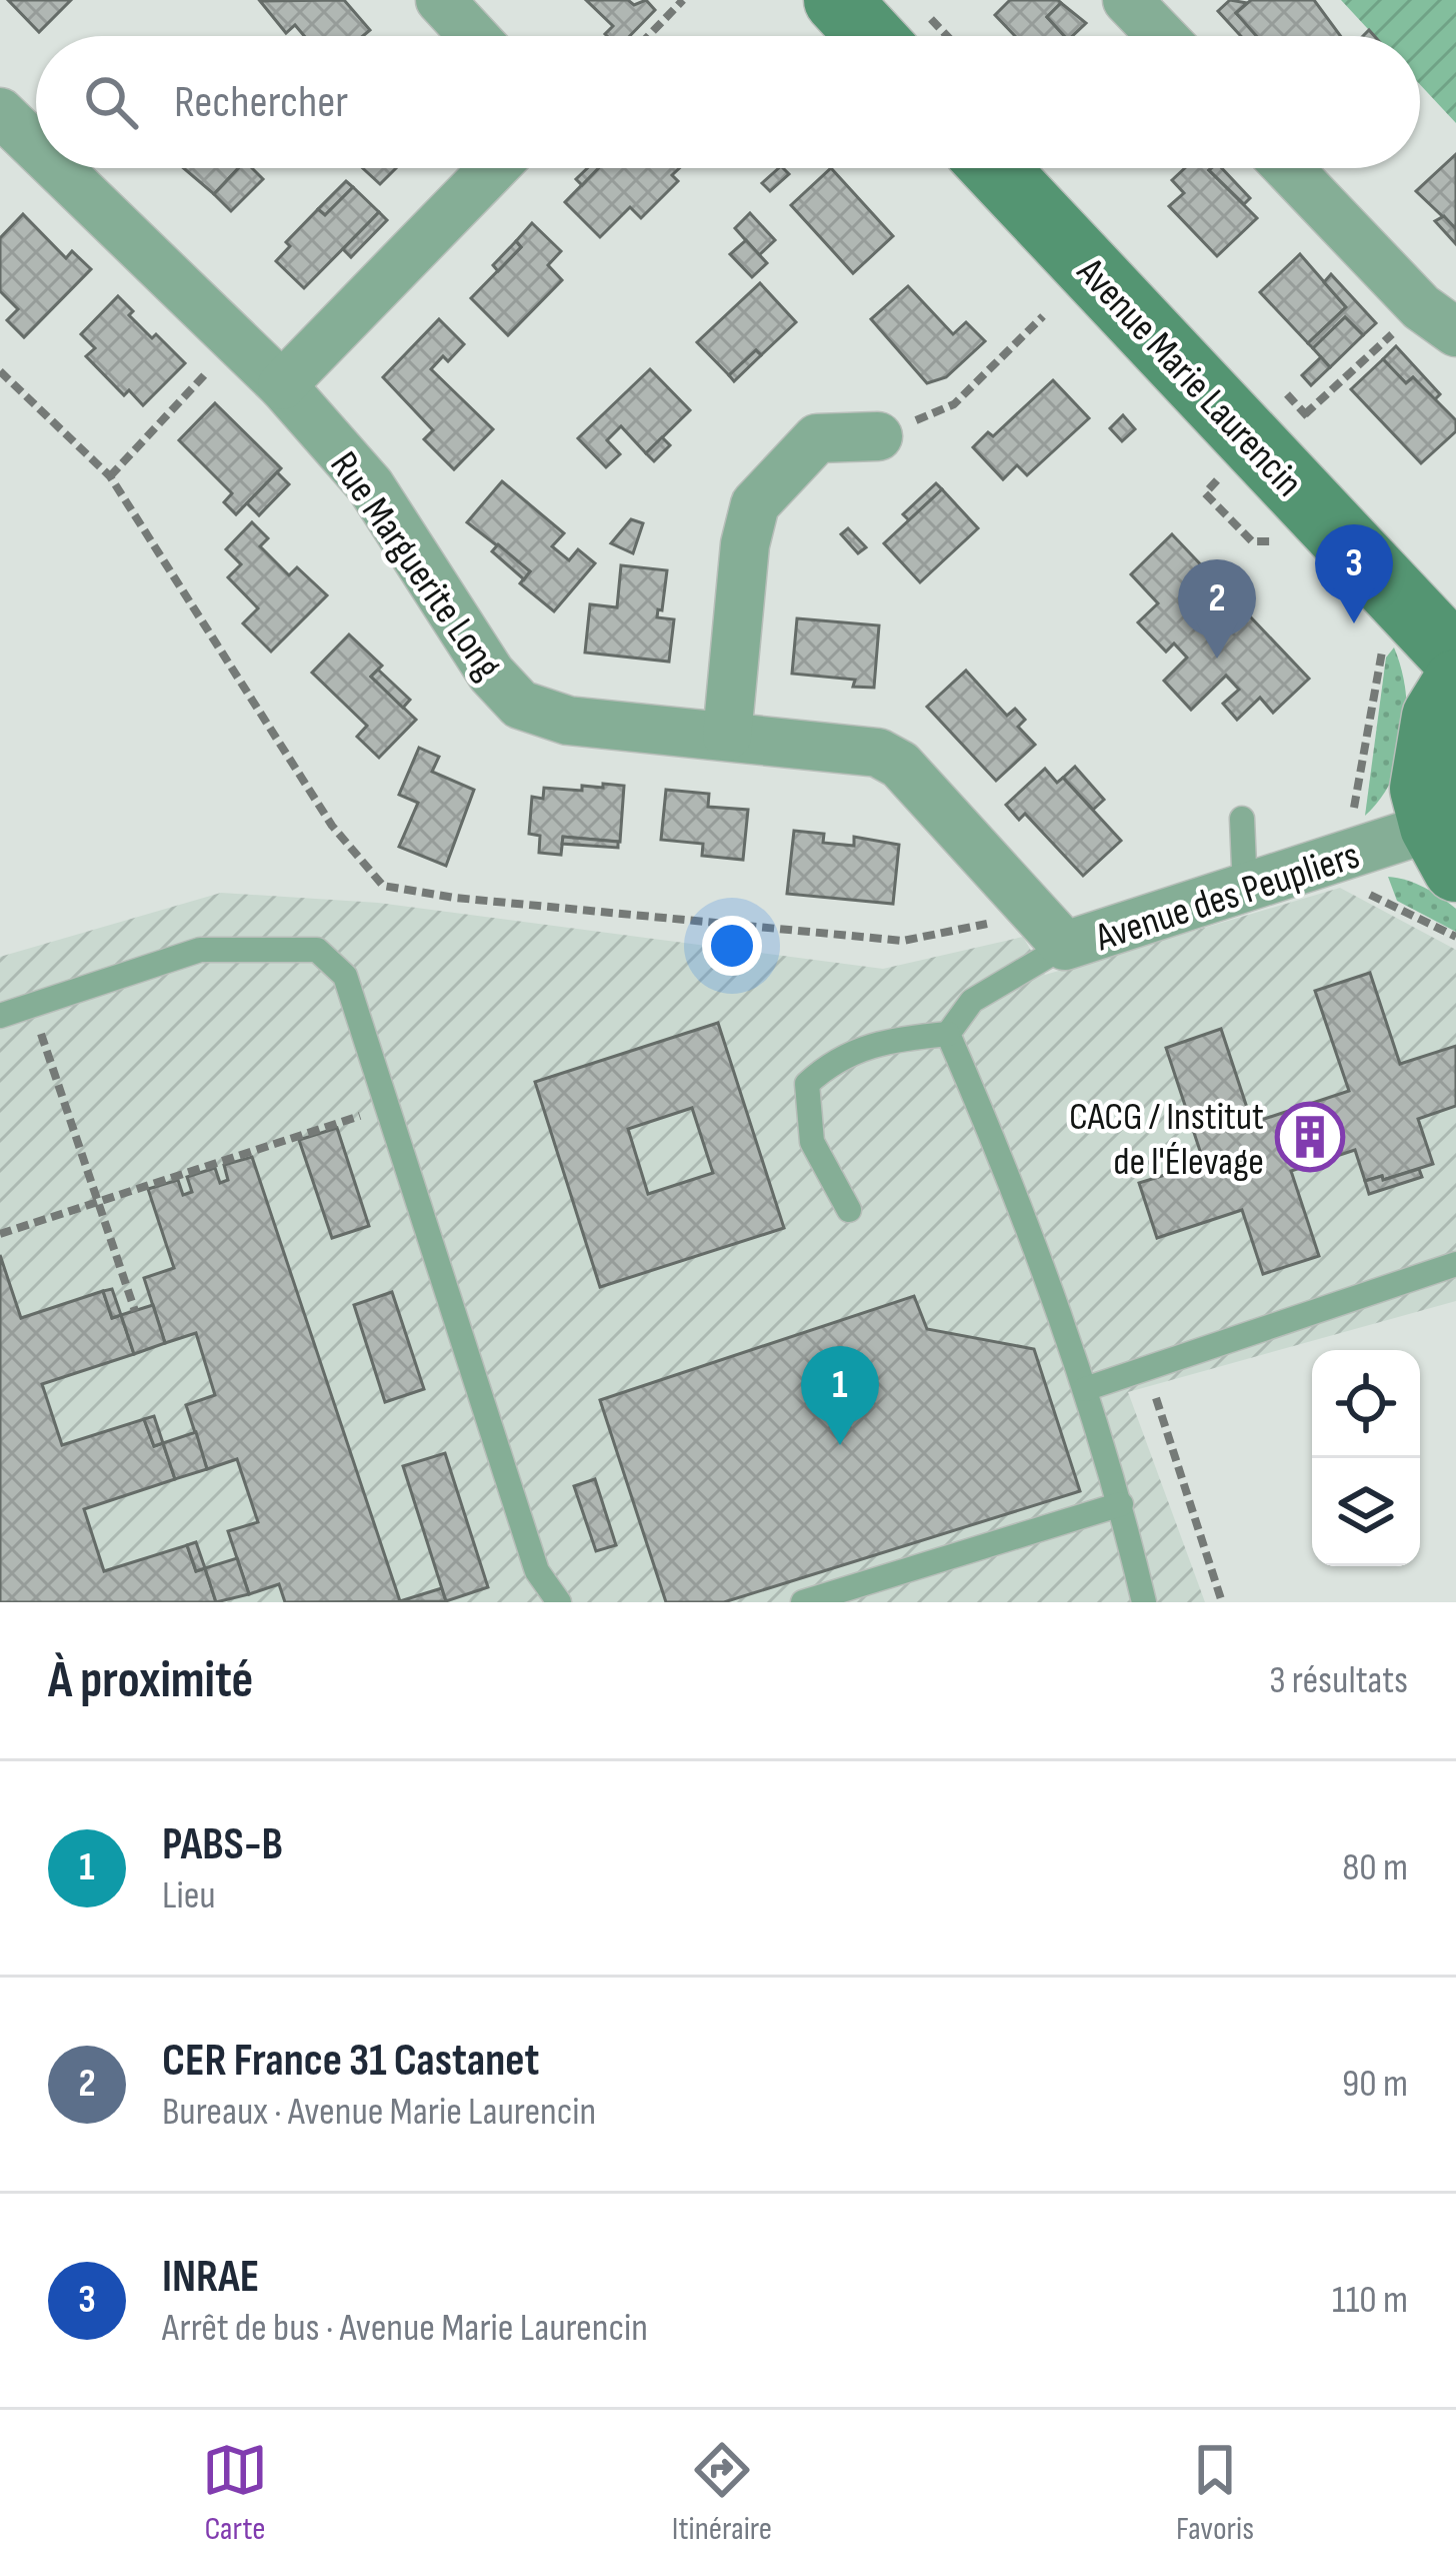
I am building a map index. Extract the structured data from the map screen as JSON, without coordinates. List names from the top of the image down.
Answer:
{
  "streets": {
    "street": ["Avenue Marie Laurencin", "Rue Marguerite Long", "Avenue des Peupliers"]
  },
  "crossings": [
    ["Rue Marguerite Long", "Avenue des Peupliers"]
  ],
  "places": {
    "building": ["CACG / Institut de l'Élevage"]
  },
  "page": {
    "search": "Rechercher",
    "pins": ["3", "2", "1"],
    "heading": ["À proximité", "3 résultats"],
    "list": [
      {
        "mark": "1",
        "name": "PABS-B",
        "note": "Lieu",
        "value": "80 m"
      },
      {
        "mark": "2",
        "name": "CER France 31 Castanet",
        "note": "Bureaux · Avenue Marie Laurencin",
        "value": "90 m"
      },
      {
        "mark": "3",
        "name": "INRAE",
        "note": "Arrêt de bus · Avenue Marie Laurencin",
        "value": "110 m"
      }
    ],
    "nav": ["Carte", "Itinéraire", "Favoris"]
  }
}
